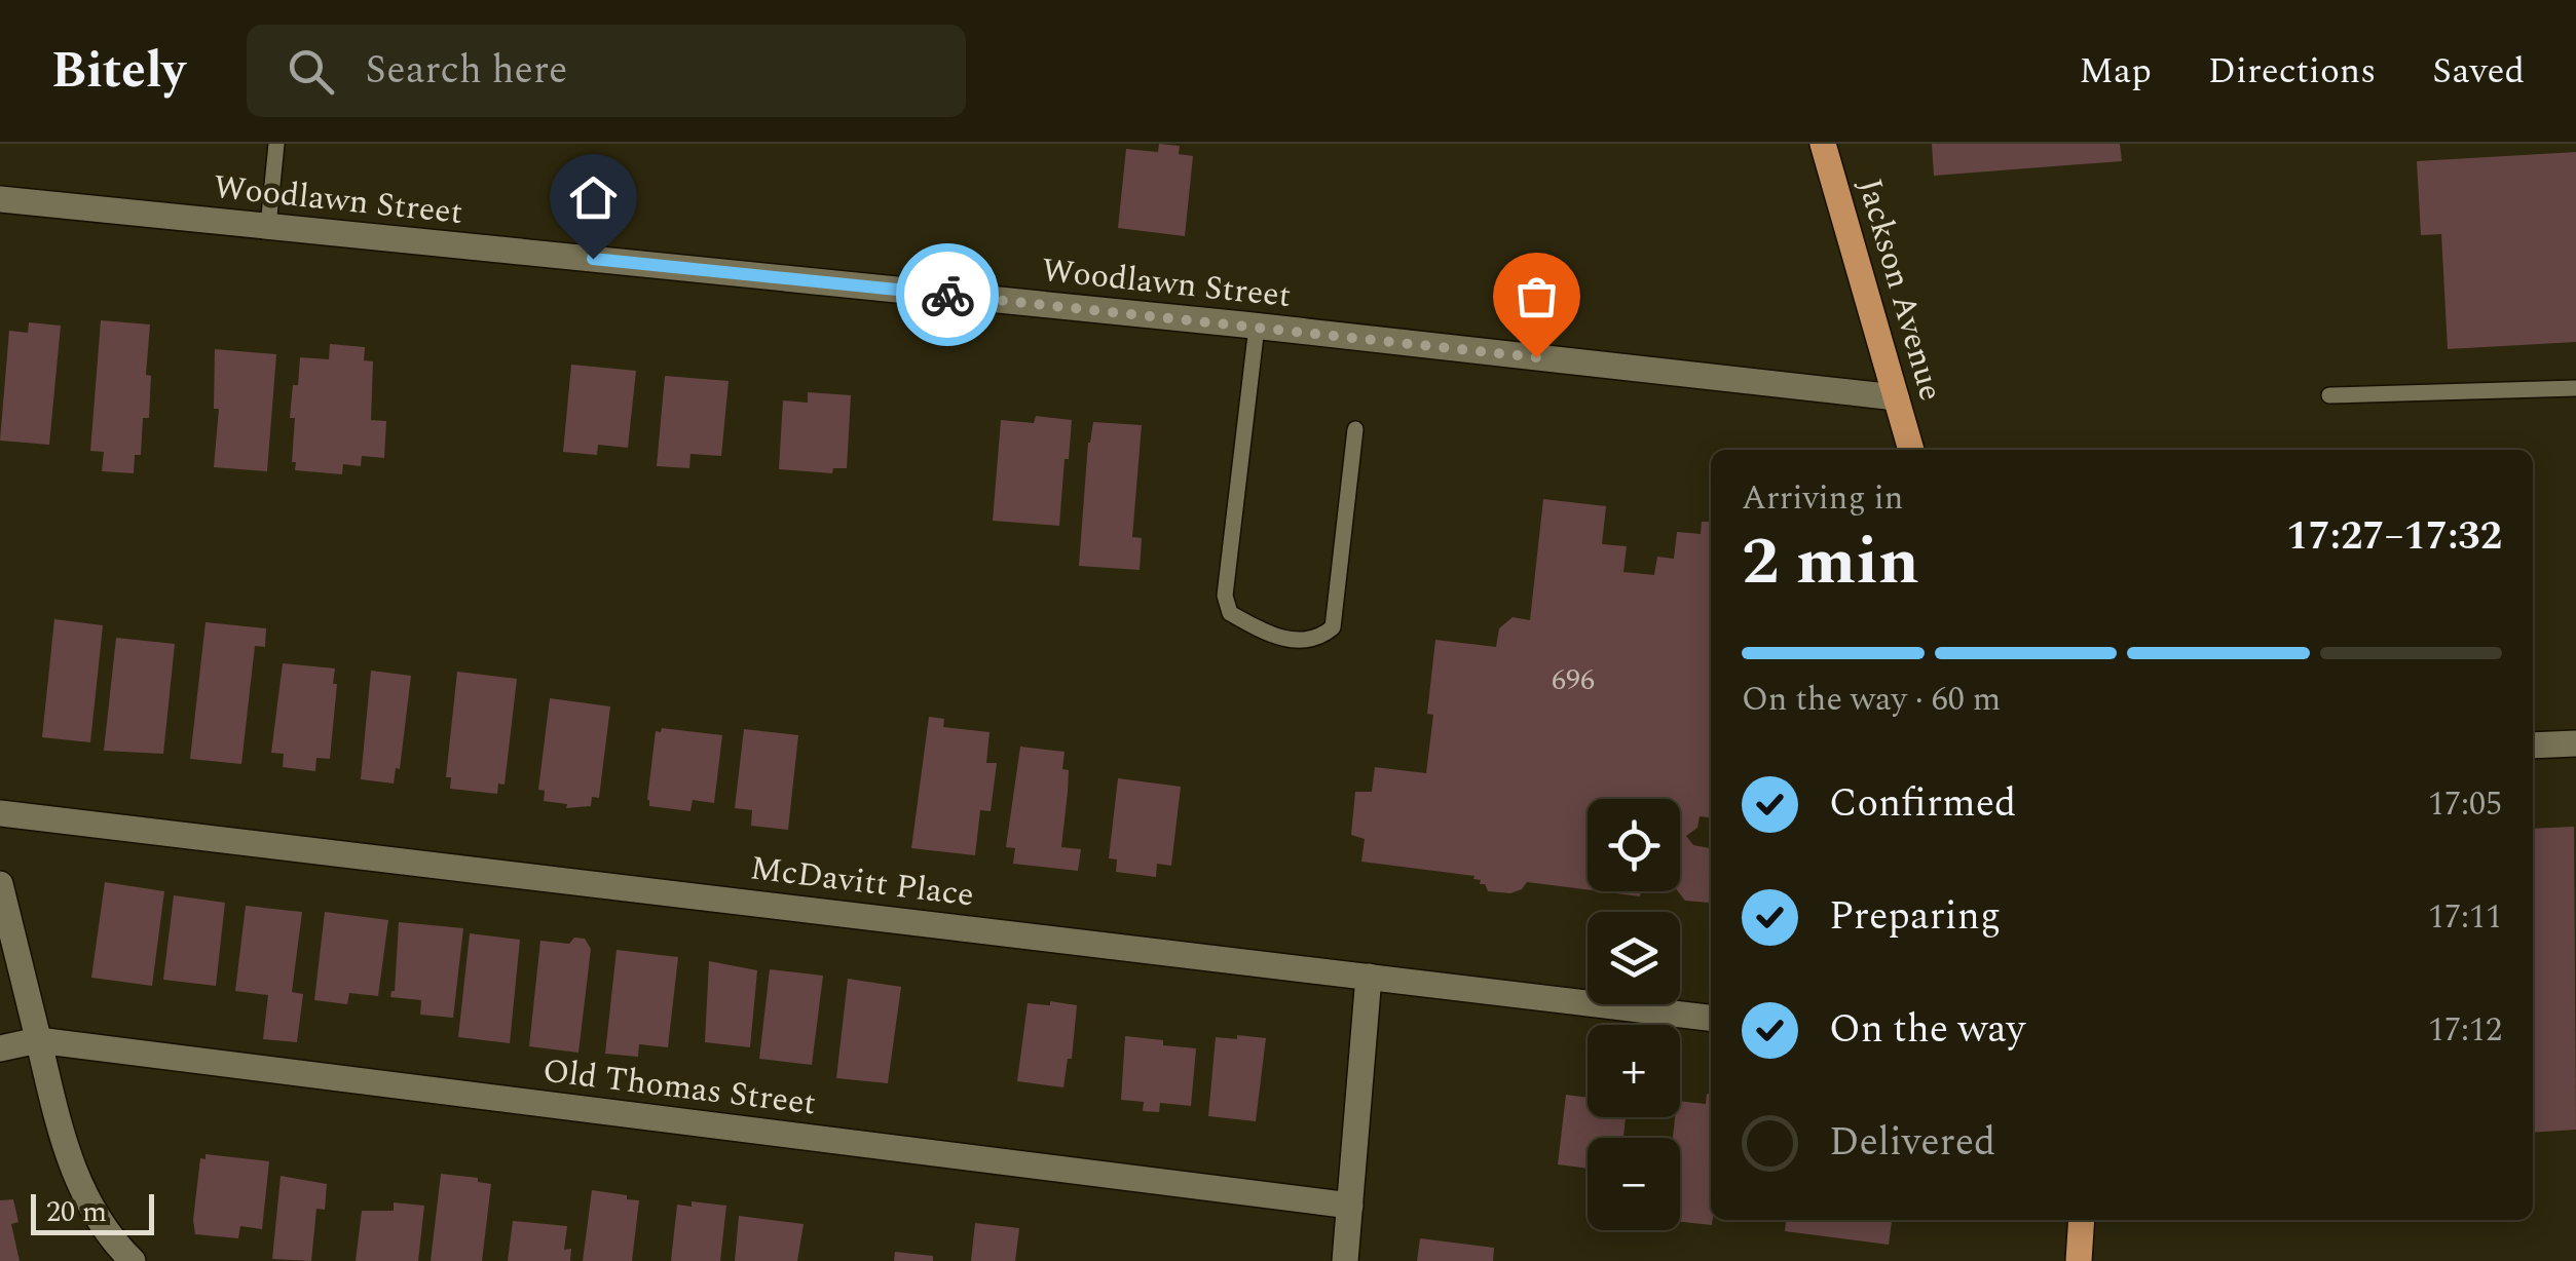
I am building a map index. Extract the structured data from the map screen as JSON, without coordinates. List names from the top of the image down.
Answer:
{
  "streets": {
    "main road": ["Jackson Avenue"],
    "street": ["Woodlawn Street", "McDavitt Place", "Old Thomas Street"]
  },
  "crossings": [
    ["Woodlawn Street", "Jackson Avenue"]
  ],
  "house_numbers": ["696"],
  "scale_bar": "20 m",
  "page": {
    "header": "Bitely",
    "search": "Search here",
    "nav": ["Map", "Directions", "Saved"],
    "heading": ["2 min", "Arriving in", "17:27–17:32"],
    "bar": "On the way · 60 m",
    "list": [
      ["Confirmed", "17:05"],
      ["Preparing", "17:11"],
      ["On the way", "17:12"],
      "Delivered"
    ],
    "map_buttons": ["+", "−"],
    "scale": "20 m"
  }
}
